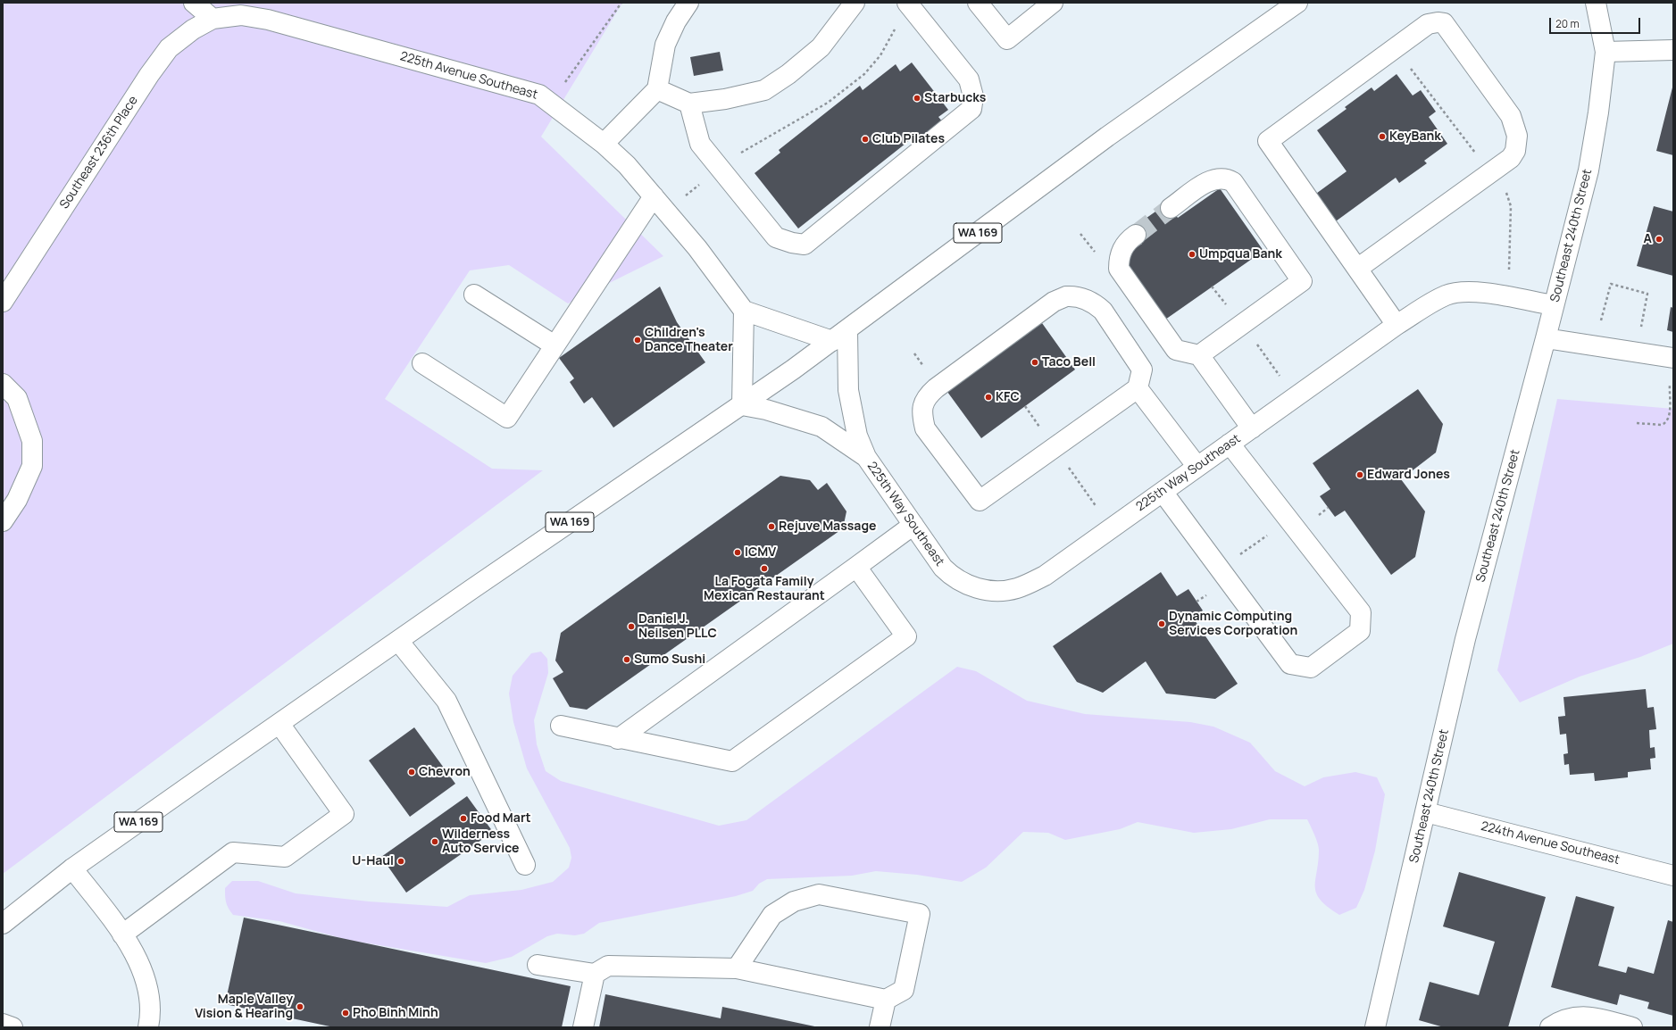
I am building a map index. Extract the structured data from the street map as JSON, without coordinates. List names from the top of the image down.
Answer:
{
  "streets": {
    "street": [
      "225th Avenue Southeast",
      "Southeast 236th Place",
      "WA 169",
      "Southeast 240th Street",
      "225th Way Southeast",
      "224th Avenue Southeast"
    ]
  },
  "crossings": [
    ["225th Avenue Southeast", "Southeast 236th Place"],
    ["Southeast 240th Street", "225th Way Southeast"],
    ["Southeast 240th Street", "224th Avenue Southeast"]
  ],
  "places": [
    "Starbucks",
    "KeyBank",
    "Club Pilates",
    "A",
    "Umpqua Bank",
    "Children's Dance Theater",
    "Taco Bell",
    "KFC",
    "Edward Jones",
    "Rejuve Massage",
    "ICMV",
    "La Fogata Family Mexican Restaurant",
    "Dynamic Computing Services Corporation",
    "Daniel J. Neilsen PLLC",
    "Sumo Sushi",
    "Chevron",
    "Food Mart",
    "Wilderness Auto Service",
    "U-Haul",
    "Maple Valley Vision & Hearing",
    "Pho Binh Minh"
  ],
  "scale_bar": "20 m"
}
